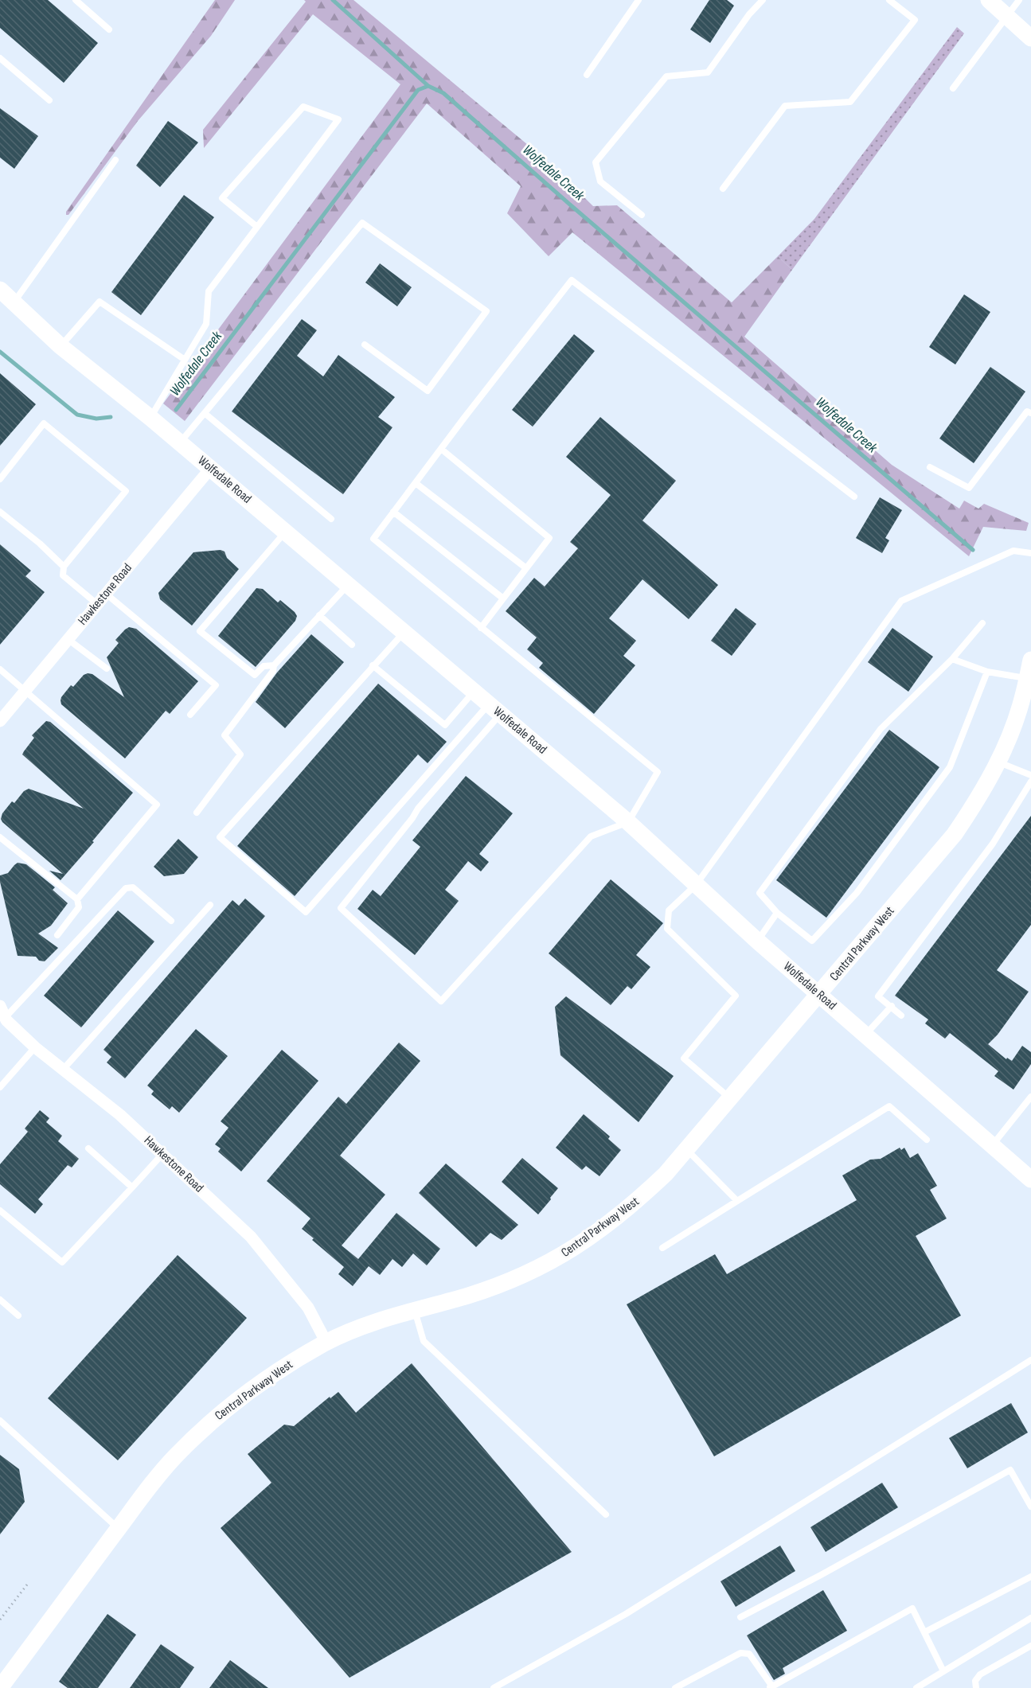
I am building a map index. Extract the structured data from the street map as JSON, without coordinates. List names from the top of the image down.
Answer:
{
  "streets": {
    "street": ["Wolfedale Road", "Hawkestone Road", "Central Parkway West"]
  },
  "crossings": [
    ["Wolfedale Road", "Hawkestone Road"],
    ["Wolfedale Road", "Central Parkway West"],
    ["Hawkestone Road", "Central Parkway West"]
  ],
  "water": ["Wolfedale Creek"]
}
